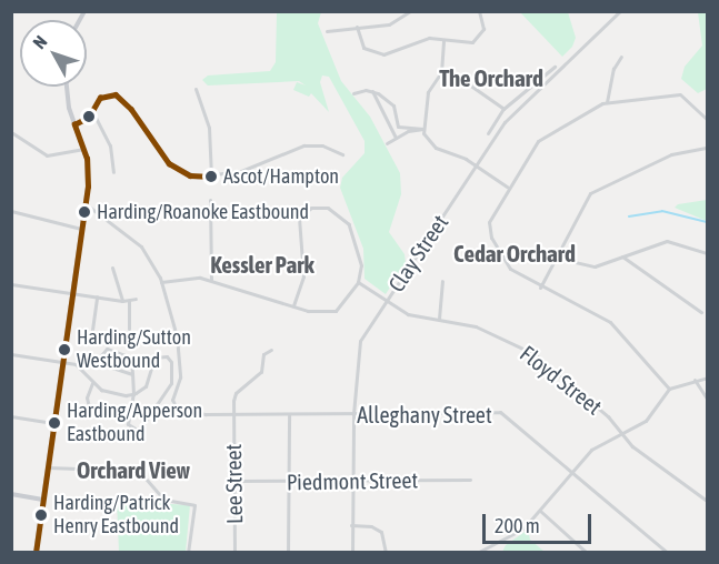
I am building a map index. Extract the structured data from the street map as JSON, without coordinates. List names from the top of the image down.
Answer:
{
  "streets": {
    "street": [
      "Clay Street",
      "Floyd Street",
      "Alleghany Street",
      "Piedmont Street",
      "Lee Street"
    ]
  },
  "crossings": [
    ["Clay Street", "Floyd Street"],
    ["Clay Street", "Alleghany Street"],
    ["Clay Street", "Piedmont Street"],
    ["Alleghany Street", "Lee Street"],
    ["Piedmont Street", "Lee Street"]
  ],
  "districts": [
    "The Orchard",
    "Cedar Orchard",
    "Kessler Park",
    "Orchard View"
  ],
  "places": [
    "Ascot/Hampton",
    "Harding/Roanoke Eastbound",
    "Harding/Sutton Westbound",
    "Harding/Apperson Eastbound",
    "Harding/Patrick Henry Eastbound"
  ],
  "scale_bar": "200 m",
  "north": "top left"
}
